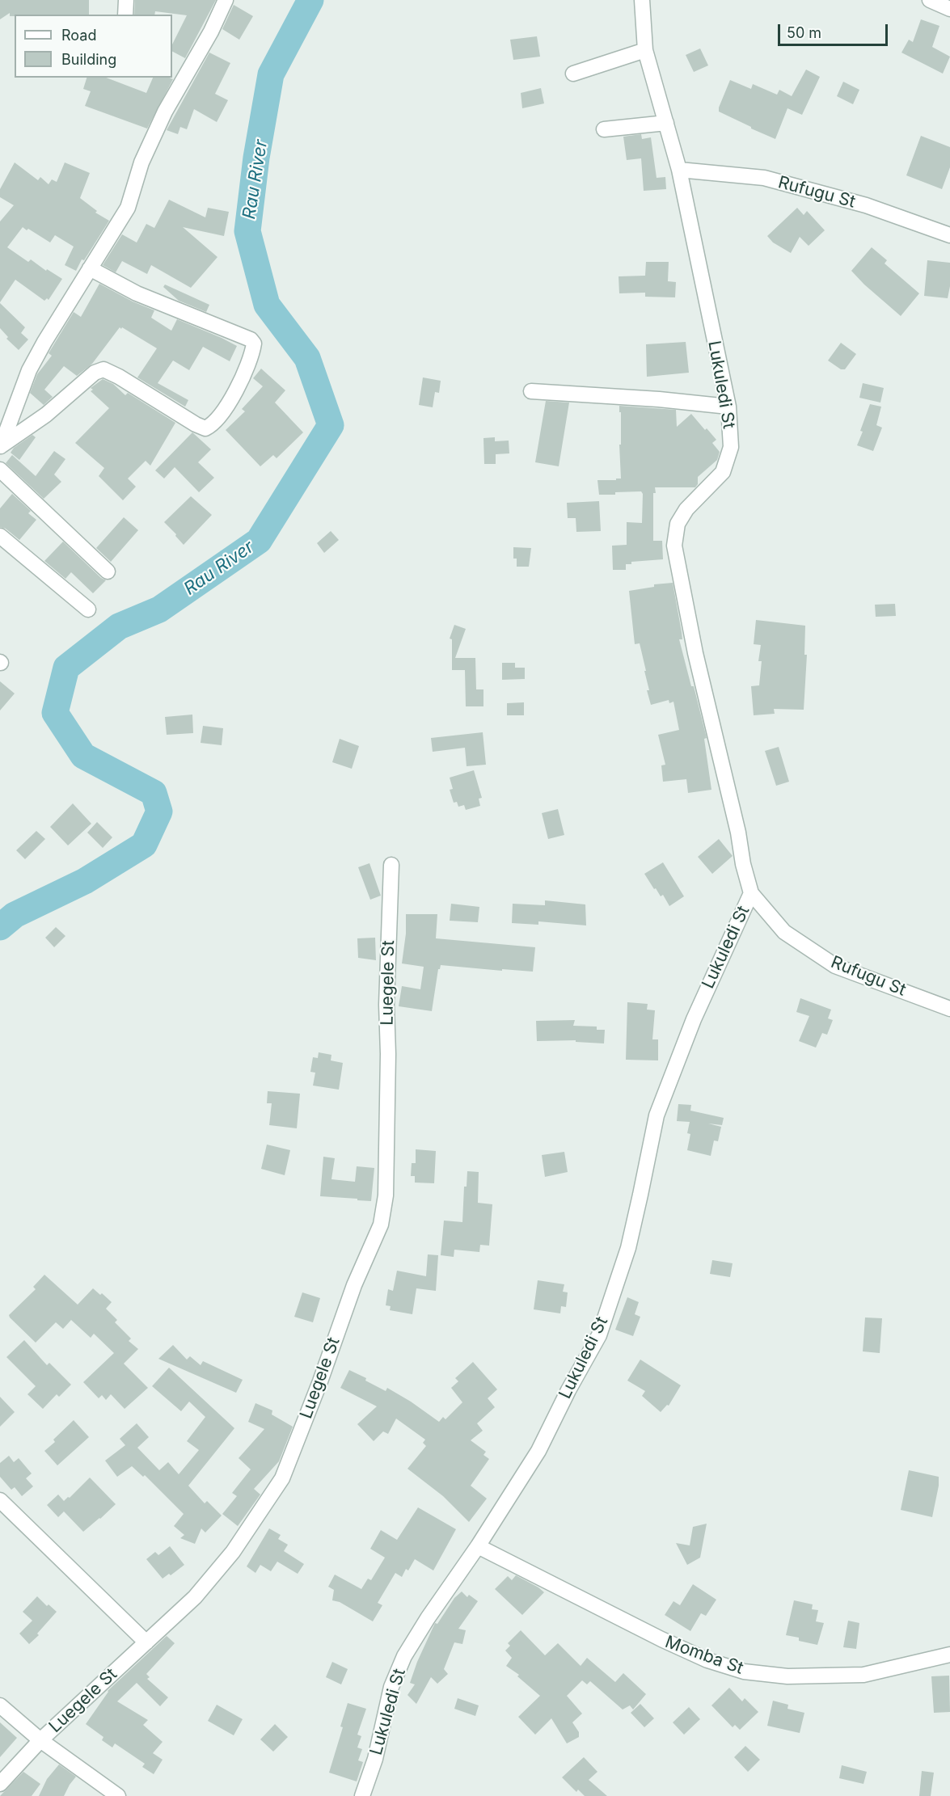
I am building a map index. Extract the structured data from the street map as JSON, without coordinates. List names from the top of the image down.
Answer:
{
  "streets": {
    "street": [
      "Rufugu St",
      "Lukuledi St",
      "Luegele St",
      "Momba St"
    ]
  },
  "crossings": [
    ["Rufugu St", "Lukuledi St"],
    ["Lukuledi St", "Momba St"]
  ],
  "water": ["Rau River"],
  "legend": ["Road", "Building"],
  "scale_bar": "50 m"
}
